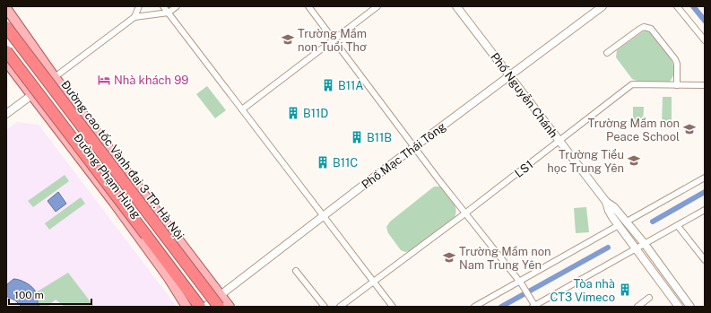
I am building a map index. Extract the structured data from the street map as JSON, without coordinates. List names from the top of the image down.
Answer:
{
  "streets": {
    "highway": ["Đường cao tốc Vành đai 3 TP. Hà Nội"],
    "main road": ["Đường Phạm Hùng"],
    "street": ["Phố Nguyễn Chánh", "Phố Mạc Thái Tông", "LS1"]
  },
  "crossings": [
    ["Phố Nguyễn Chánh", "Phố Mạc Thái Tông"],
    ["Phố Nguyễn Chánh", "LS1"],
    ["Phố Mạc Thái Tông", "Đường Phạm Hùng"]
  ],
  "places": {
    "school or university": [
      "Trường Mầm non Tuổi Thơ",
      "Trường Mầm non Peace School",
      "Trường Tiểu học Trung Yên",
      "Trường Mầm non Nam Trung Yên"
    ],
    "hotel": ["Nhà khách 99"],
    "building": [
      "B11A",
      "B11D",
      "B11B",
      "B11C",
      "Tòa nhà CT3 Vimeco"
    ]
  },
  "scale_bar": "100 m"
}
